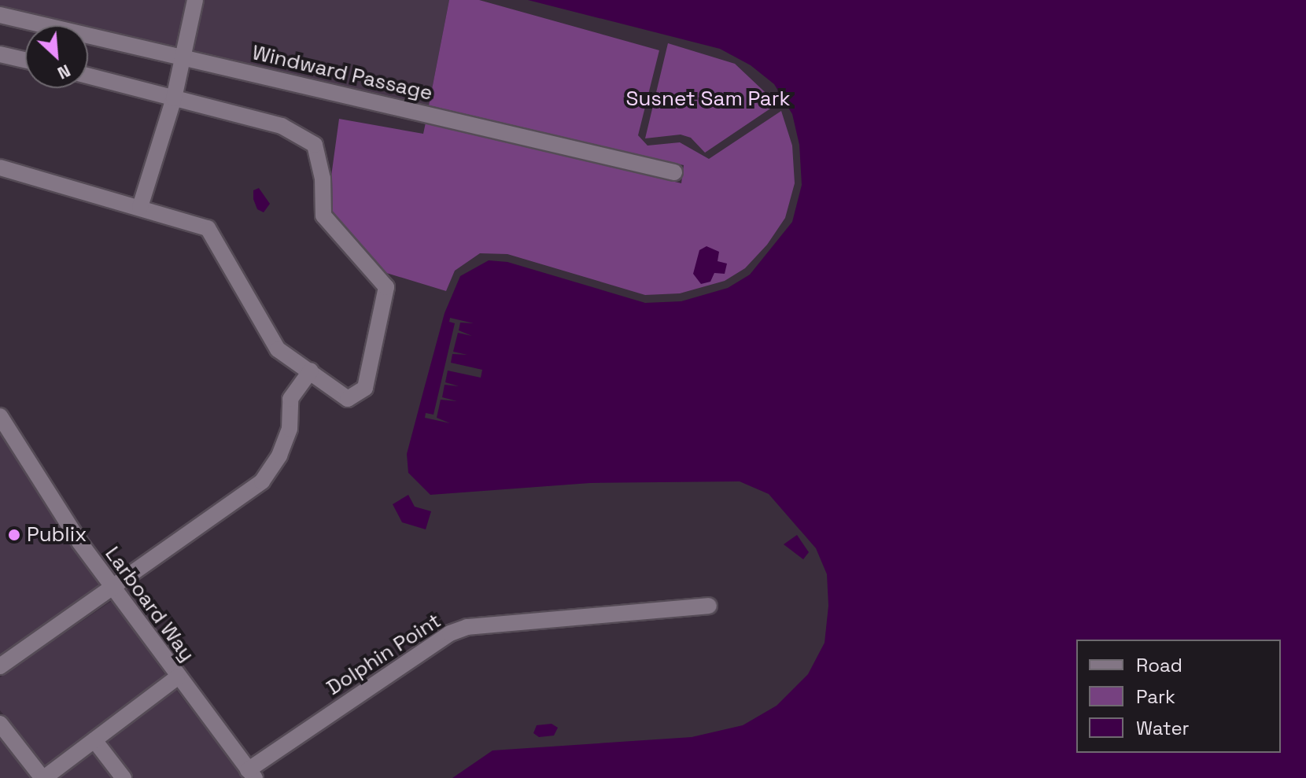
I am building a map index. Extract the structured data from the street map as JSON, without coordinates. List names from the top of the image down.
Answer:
{
  "streets": {
    "street": ["Windward Passage", "Larboard Way", "Dolphin Point"]
  },
  "crossings": [
    ["Larboard Way", "Dolphin Point"]
  ],
  "parks": ["Susnet Sam Park"],
  "places": ["Publix"],
  "legend": ["Road", "Park", "Water"],
  "north": "bottom right"
}
